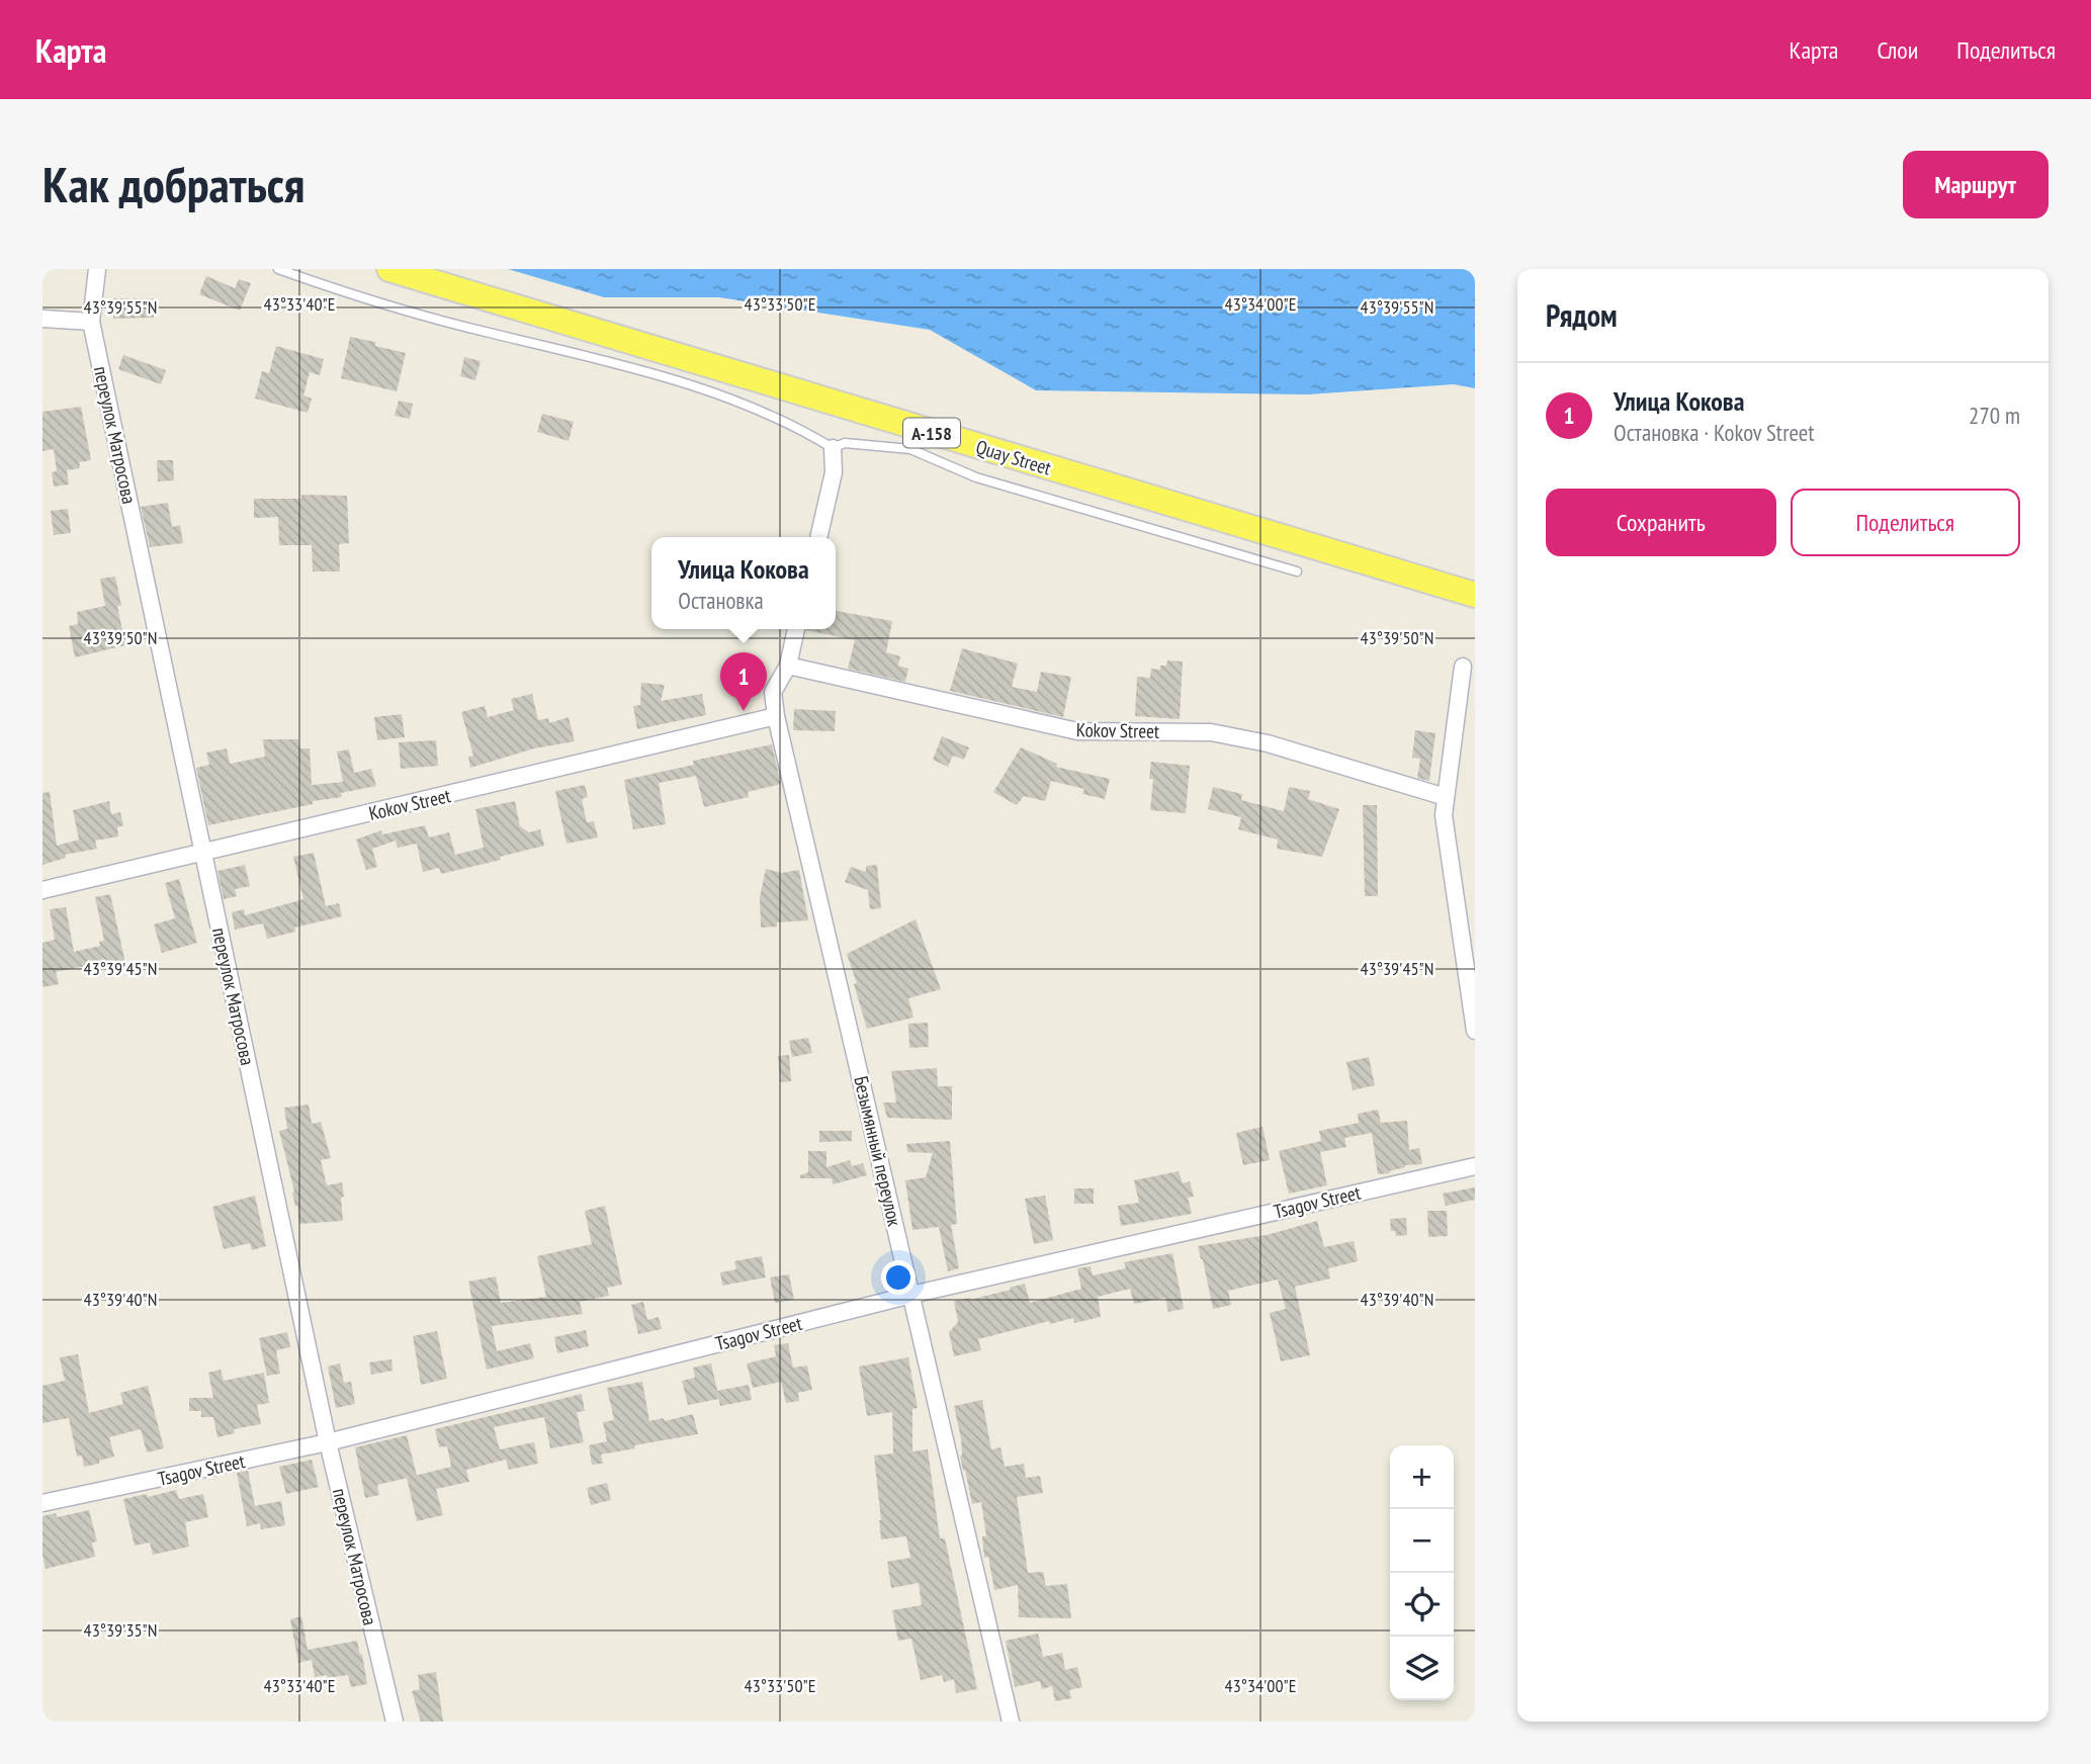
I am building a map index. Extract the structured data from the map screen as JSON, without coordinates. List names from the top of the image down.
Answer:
{
  "streets": {
    "main road": ["А-158", "Quay Street"],
    "street": [
      "переулок Матросова",
      "Kokov Street",
      "Безымянный переулок",
      "Tsagov Street"
    ]
  },
  "crossings": [
    ["переулок Матросова", "Kokov Street"],
    ["переулок Матросова", "Tsagov Street"],
    ["Kokov Street", "Безымянный переулок"],
    ["Безымянный переулок", "Tsagov Street"]
  ],
  "page": {
    "header": "Карта",
    "nav": ["Карта", "Слои", "Поделиться"],
    "buttons": [
      "Маршрут",
      ["Сохранить", "Поделиться"]
    ],
    "title": "Как добраться",
    "heading": "Рядом",
    "list": [
      {
        "mark": "1",
        "name": "Улица Кокова",
        "note": "Остановка · Kokov Street",
        "value": "270 m"
      }
    ],
    "popup": ["Улица Кокова", "Остановка"],
    "pins": "1",
    "map_buttons": ["+", "−"]
  },
  "coordinates": [
    "43°33'40\"E",
    "43°33'50\"E",
    "43°34'00\"E",
    "43°39'55\"N",
    "43°39'50\"N",
    "43°39'45\"N",
    "43°39'40\"N",
    "43°39'35\"N"
  ]
}
